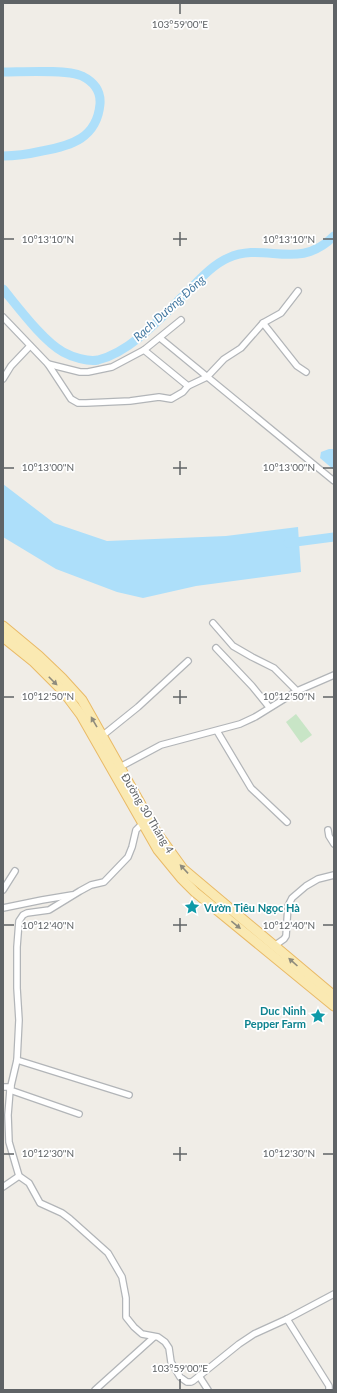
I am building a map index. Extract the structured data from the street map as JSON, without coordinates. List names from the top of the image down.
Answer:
{
  "streets": {
    "main road": ["Đường 30 Tháng 4"]
  },
  "water": ["Rạch Dương Đông"],
  "places": {
    "place": ["Vườn Tiêu Ngọc Hà", "Duc Ninh Pepper Farm"]
  },
  "coordinates": [
    "103°59'00\"E",
    "10°13'10\"N",
    "10°13'00\"N",
    "10°12'50\"N",
    "10°12'40\"N",
    "10°12'30\"N"
  ]
}
